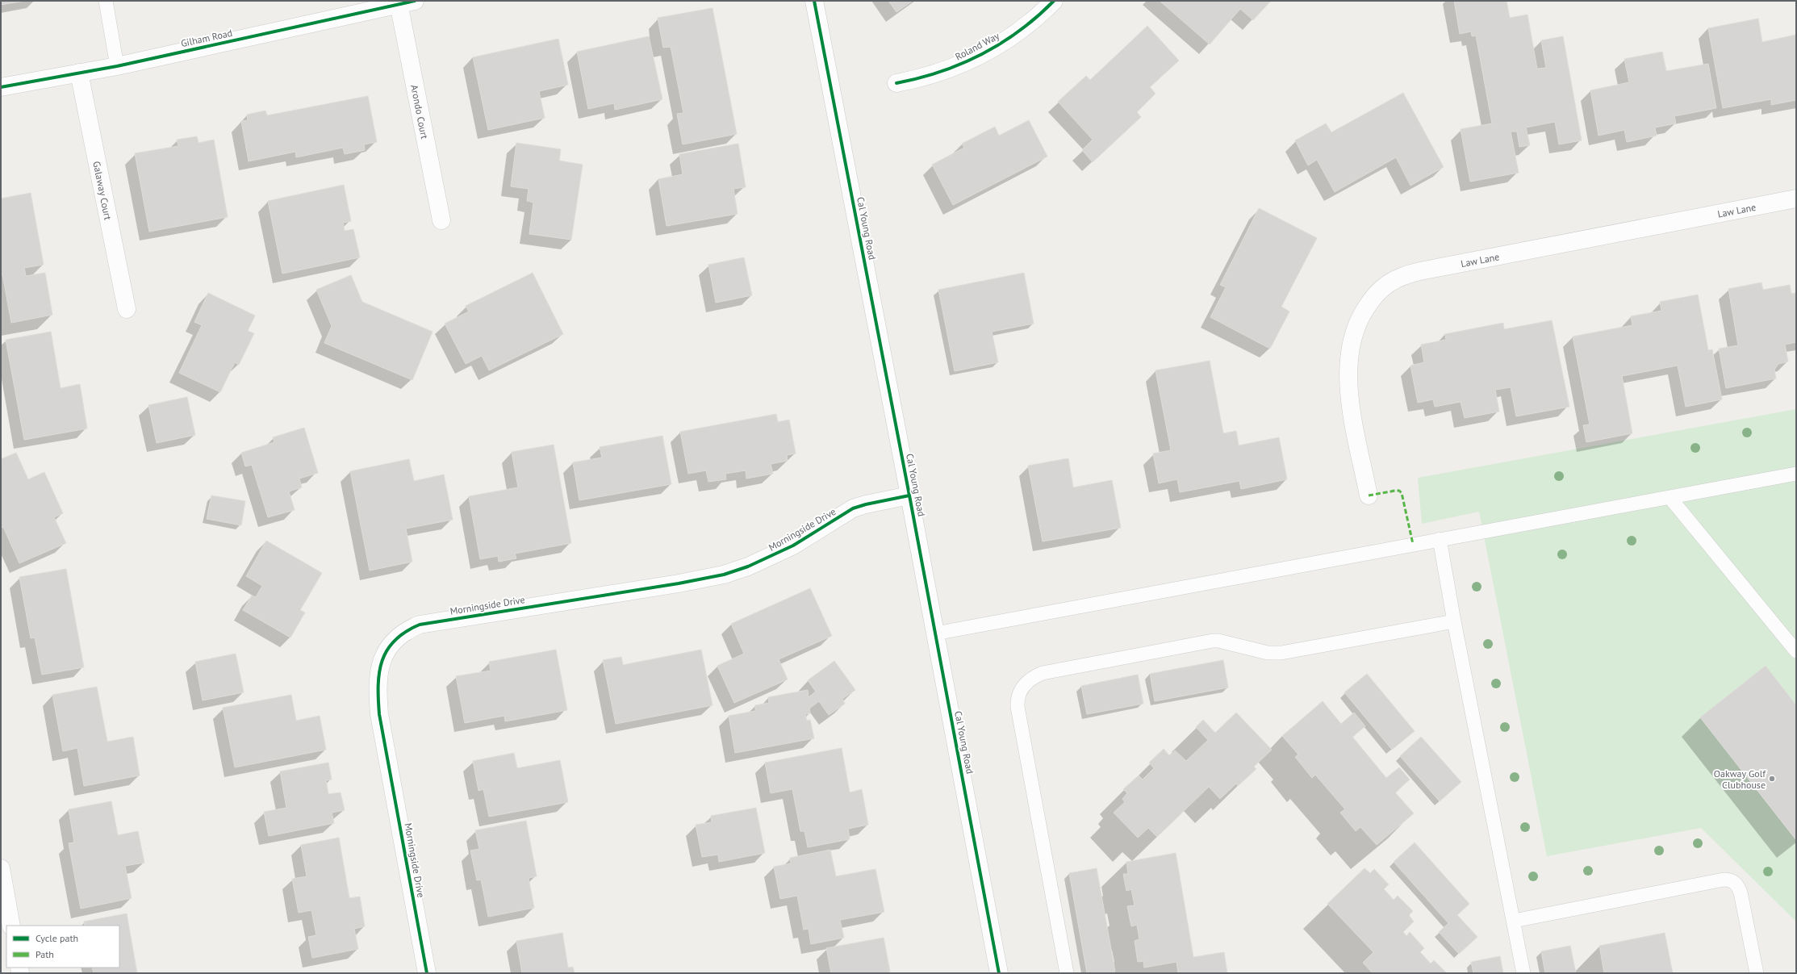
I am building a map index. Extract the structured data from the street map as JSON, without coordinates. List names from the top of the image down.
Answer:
{
  "streets": {
    "street": [
      "Gilham Road",
      "Roland Way",
      "Arondo Court",
      "Galaway Court",
      "Law Lane",
      "Cal Young Road",
      "Morningside Drive"
    ]
  },
  "crossings": [
    ["Gilham Road", "Arondo Court"],
    ["Gilham Road", "Galaway Court"],
    ["Cal Young Road", "Morningside Drive"]
  ],
  "places": ["Oakway Golf Clubhouse"],
  "legend": ["Cycle path", "Path"]
}
